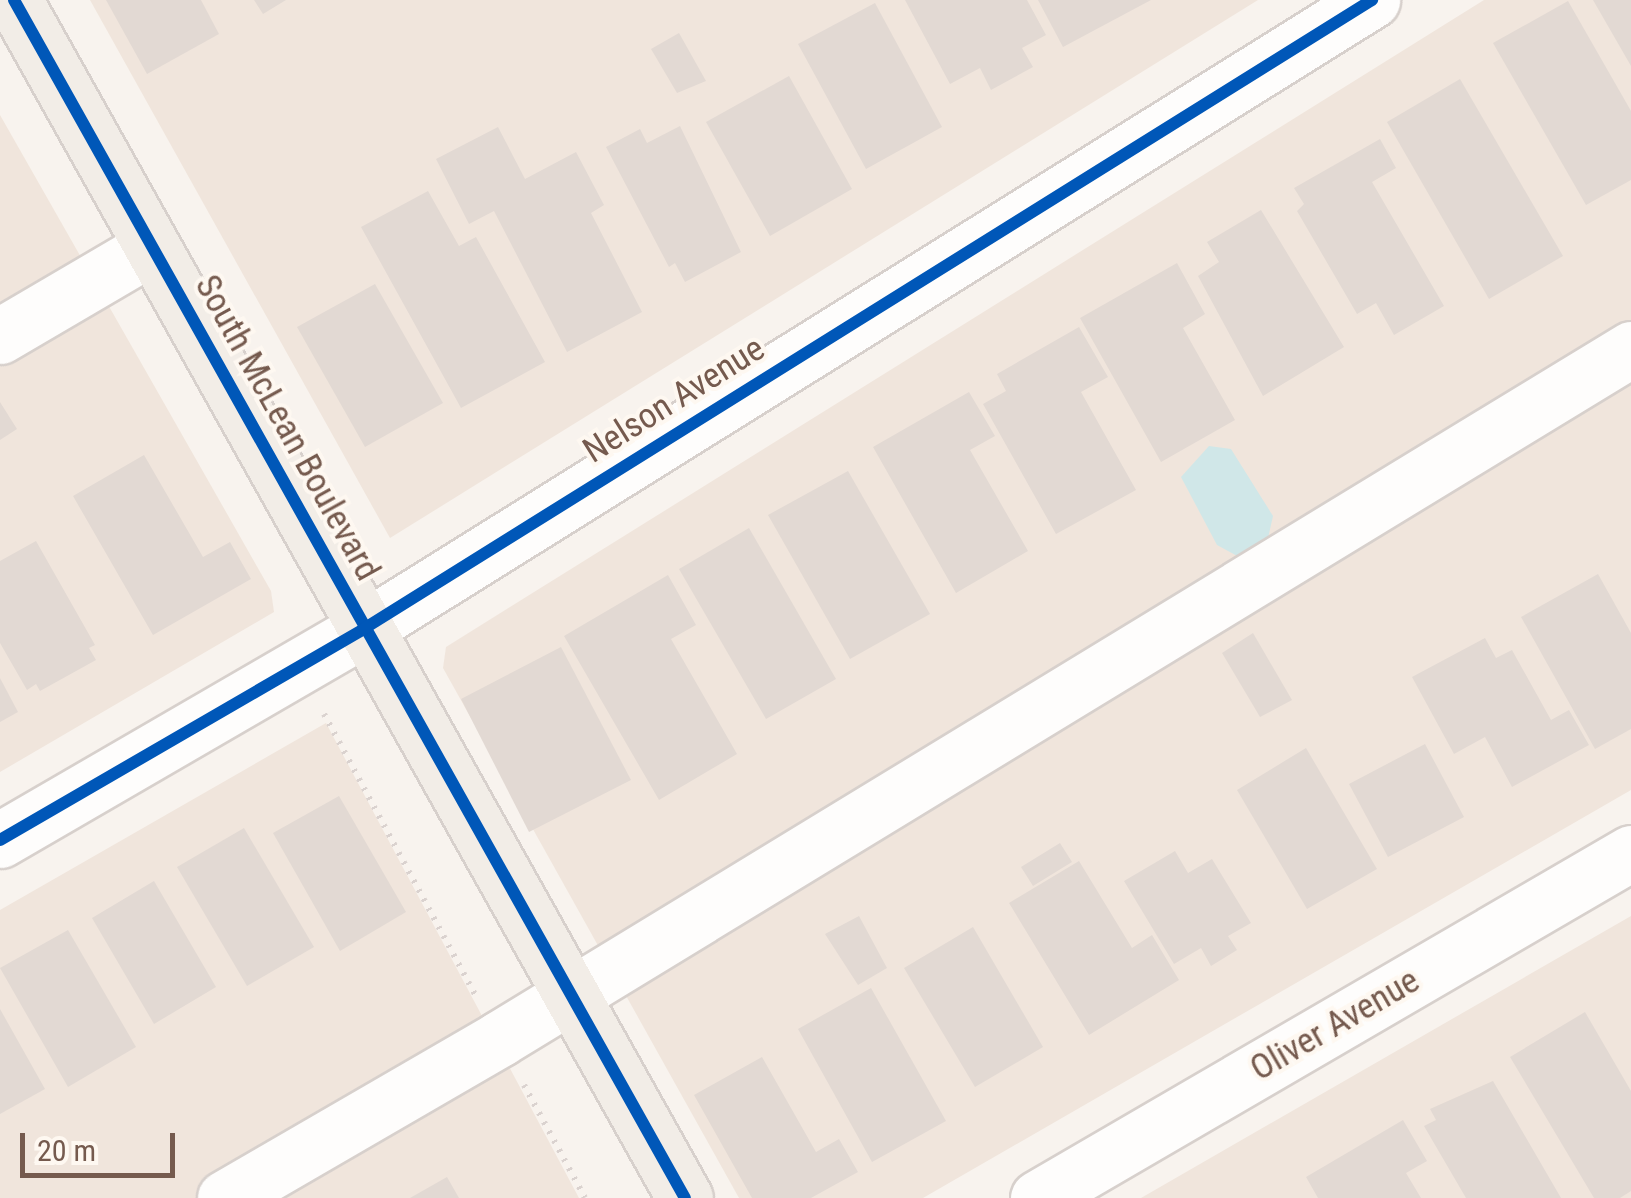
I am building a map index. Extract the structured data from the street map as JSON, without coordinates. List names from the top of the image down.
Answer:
{
  "streets": {
    "main road": ["South McLean Boulevard"],
    "street": ["Nelson Avenue", "Oliver Avenue"]
  },
  "crossings": [
    ["Nelson Avenue", "South McLean Boulevard"]
  ],
  "scale_bar": "20 m"
}
